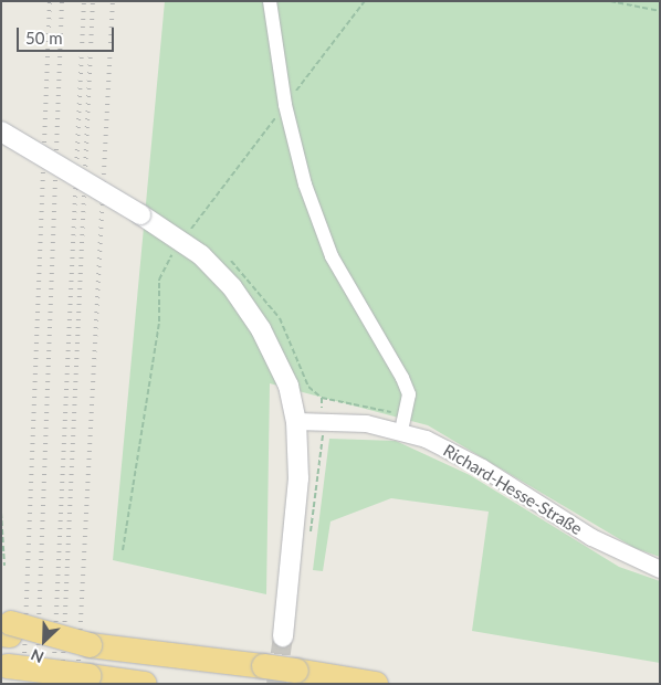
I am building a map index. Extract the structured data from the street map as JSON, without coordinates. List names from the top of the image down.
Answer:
{
  "streets": {
    "street": ["Richard-Hesse-Straße"]
  },
  "scale_bar": "50 m",
  "north": "bottom left"
}
